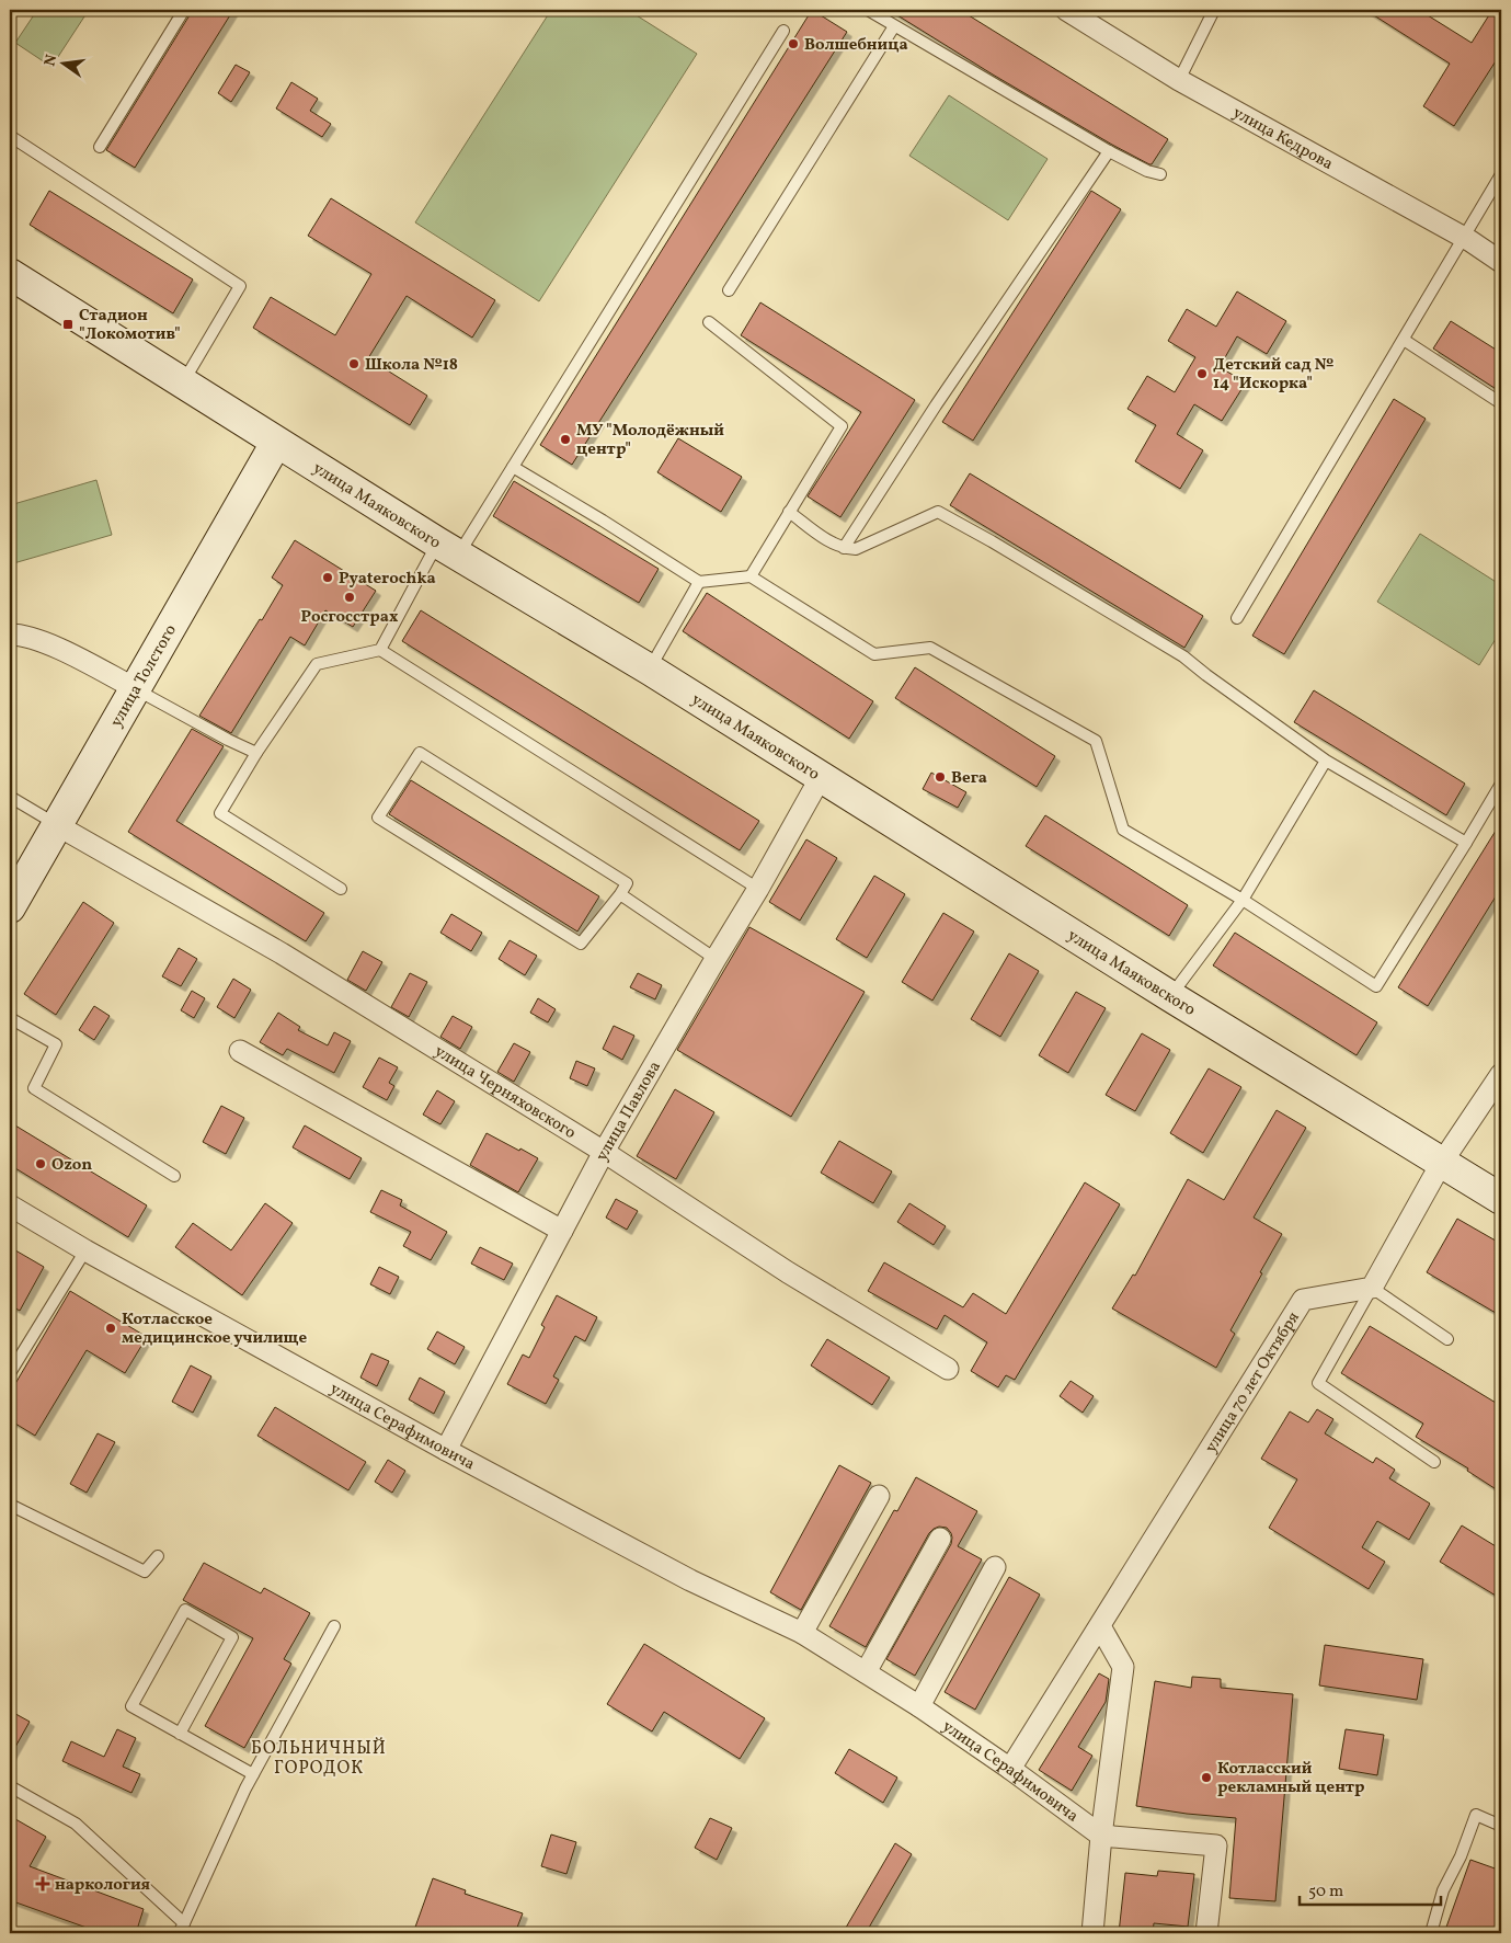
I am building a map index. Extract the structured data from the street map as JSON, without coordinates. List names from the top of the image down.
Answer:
{
  "streets": {
    "street": [
      "улица Кедрова",
      "улица Маяковского",
      "улица Толстого",
      "улица Черняховского",
      "улица Павлова",
      "улица 70 лет Октября",
      "улица Серафимовича"
    ]
  },
  "crossings": [
    ["улица Маяковского", "улица Толстого"],
    ["улица Маяковского", "улица Павлова"],
    ["улица Толстого", "улица Черняховского"],
    ["улица Черняховского", "улица Павлова"],
    ["улица Павлова", "улица Серафимовича"],
    ["улица 70 лет Октября", "улица Серафимовича"]
  ],
  "districts": ["БОЛЬНИЧНЫЙ ГОРОДОК"],
  "places": {
    "other": [
      "Волшебница",
      "Школа №18",
      "Детский сад № 14 \"Искорка\"",
      "МУ \"Молодёжный центр\"",
      "Pyaterochka",
      "Росгосстрах",
      "Вега",
      "Ozon",
      "Котласское медицинское училище",
      "Котласский рекламный центр"
    ],
    "transit": ["Стадион \"Локомотив\""],
    "health": ["наркология"]
  },
  "scale_bar": "50 m",
  "north": "left"
}
